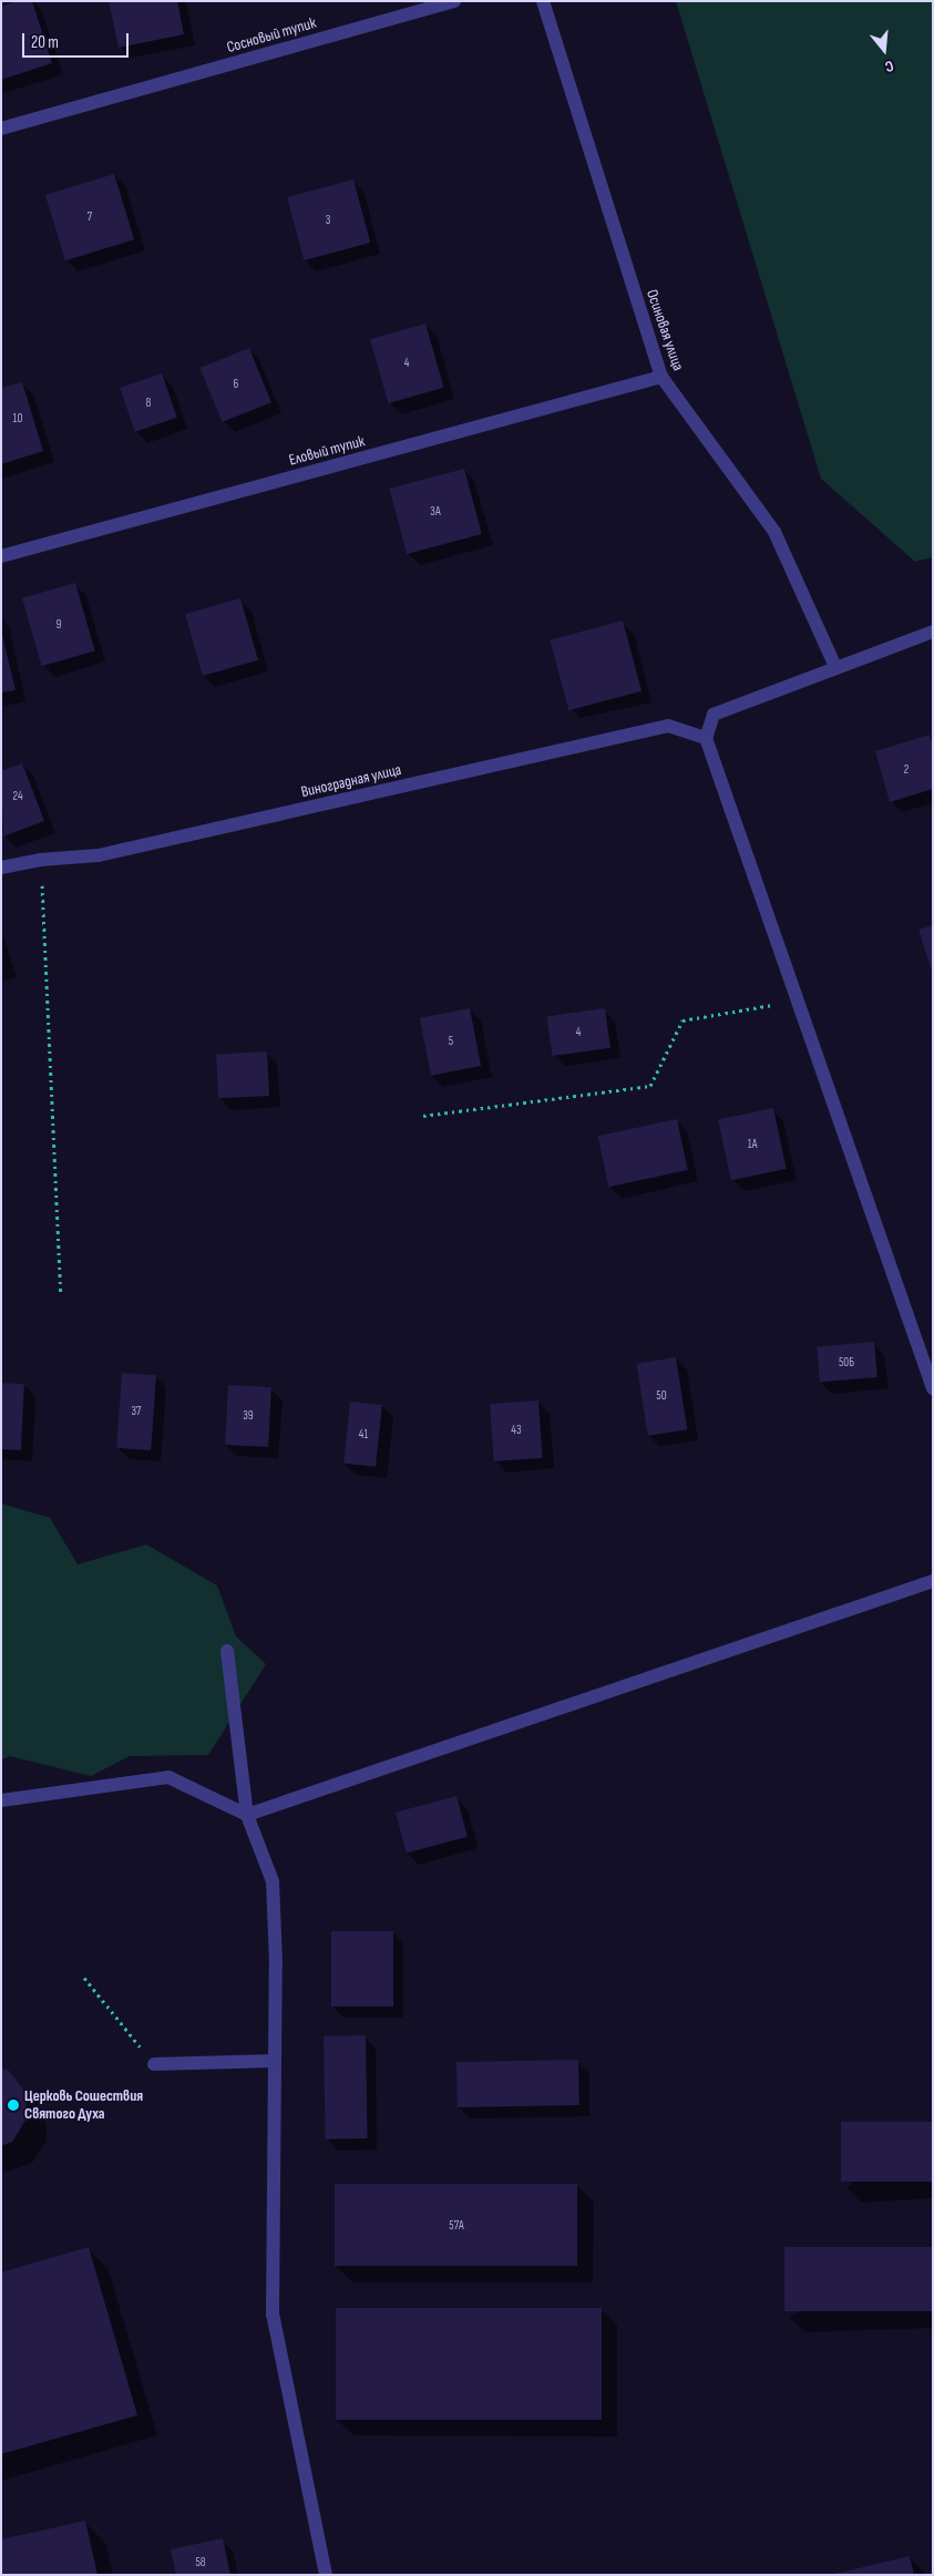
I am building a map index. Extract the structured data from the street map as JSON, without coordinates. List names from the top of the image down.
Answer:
{
  "streets": {
    "street": [
      "Сосновый тупик",
      "Осиновая улица",
      "Еловый тупик",
      "Виноградная улица"
    ]
  },
  "crossings": [
    ["Осиновая улица", "Еловый тупик"]
  ],
  "places": ["Церковь Сошествия Святого Духа"],
  "house_numbers": [
    "7",
    "3",
    "4",
    "6",
    "8",
    "10",
    "3А",
    "9",
    "2",
    "24",
    "4",
    "5",
    "1А",
    "50Б",
    "50",
    "37",
    "39",
    "43",
    "41",
    "57А",
    "58"
  ],
  "scale_bar": "20 m",
  "north": "bottom"
}
